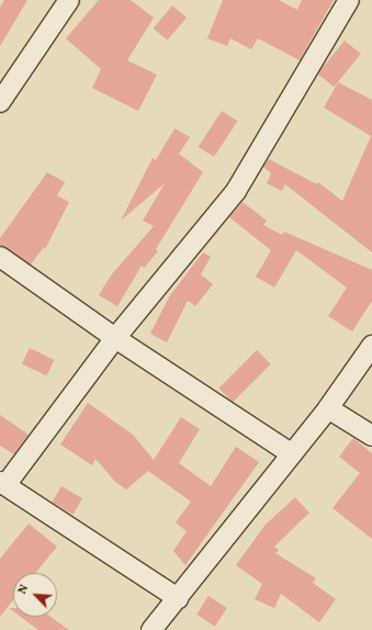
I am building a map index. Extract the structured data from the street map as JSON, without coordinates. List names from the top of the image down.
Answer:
{
  "north": "top left"
}
